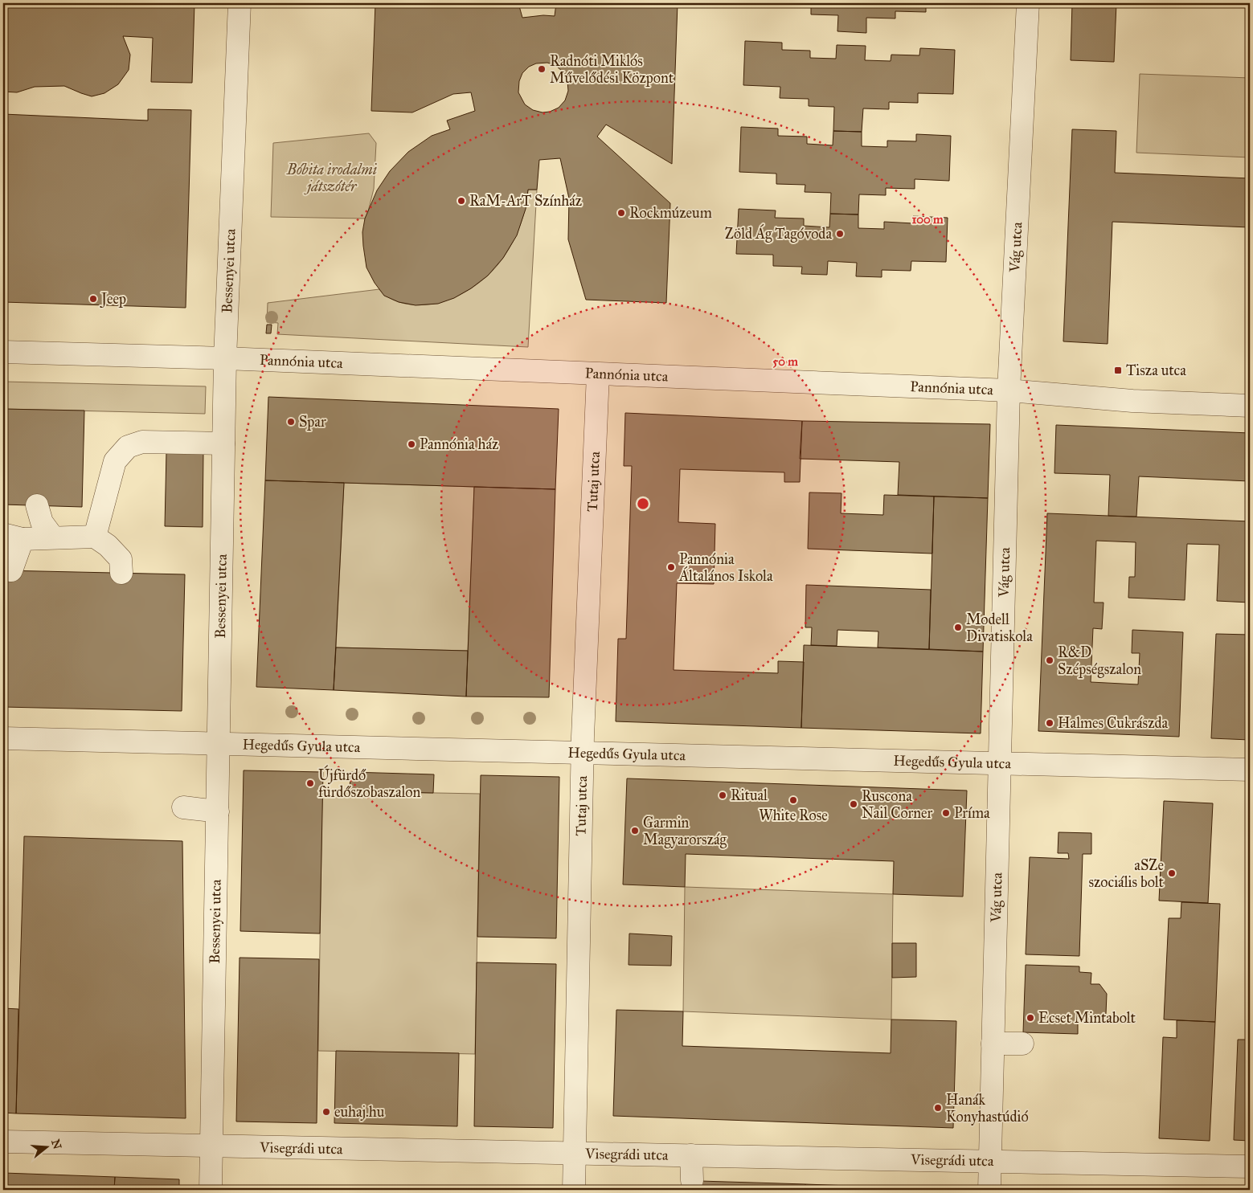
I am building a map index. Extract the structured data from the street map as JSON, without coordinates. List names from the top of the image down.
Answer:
{
  "streets": {
    "street": [
      "Vág utca",
      "Bessenyei utca",
      "Pannónia utca",
      "Tutaj utca",
      "Hegedűs Gyula utca",
      "Visegrádi utca"
    ]
  },
  "crossings": [
    ["Vág utca", "Pannónia utca"],
    ["Vág utca", "Hegedűs Gyula utca"],
    ["Vág utca", "Visegrádi utca"],
    ["Bessenyei utca", "Pannónia utca"],
    ["Bessenyei utca", "Hegedűs Gyula utca"],
    ["Bessenyei utca", "Visegrádi utca"],
    ["Pannónia utca", "Tutaj utca"],
    ["Tutaj utca", "Hegedűs Gyula utca"],
    ["Tutaj utca", "Visegrádi utca"]
  ],
  "parks": ["Bóbita irodalmi játszótér"],
  "places": {
    "other": [
      "Radnóti Miklós Művelődési Központ",
      "RaM-ArT Színház",
      "Rockmúzeum",
      "Zöld Ág Tagóvoda",
      "Jeep",
      "Spar",
      "Pannónia ház",
      "Pannónia Általános Iskola",
      "Modell Divatiskola",
      "R&D Szépségszalon",
      "Halmes Cukrászda",
      "Újfürdő fürdőszobaszalon",
      "Ritual",
      "White Rose",
      "Ruscona Nail Corner",
      "Príma",
      "Garmin Magyarország",
      "aSZe szociális bolt",
      "Ecset Mintabolt",
      "Hanák Konyhastúdió",
      "euhaj.hu"
    ],
    "transit": ["Tisza utca"]
  },
  "north": "right",
  "rings": ["100 m", "50 m"]
}
